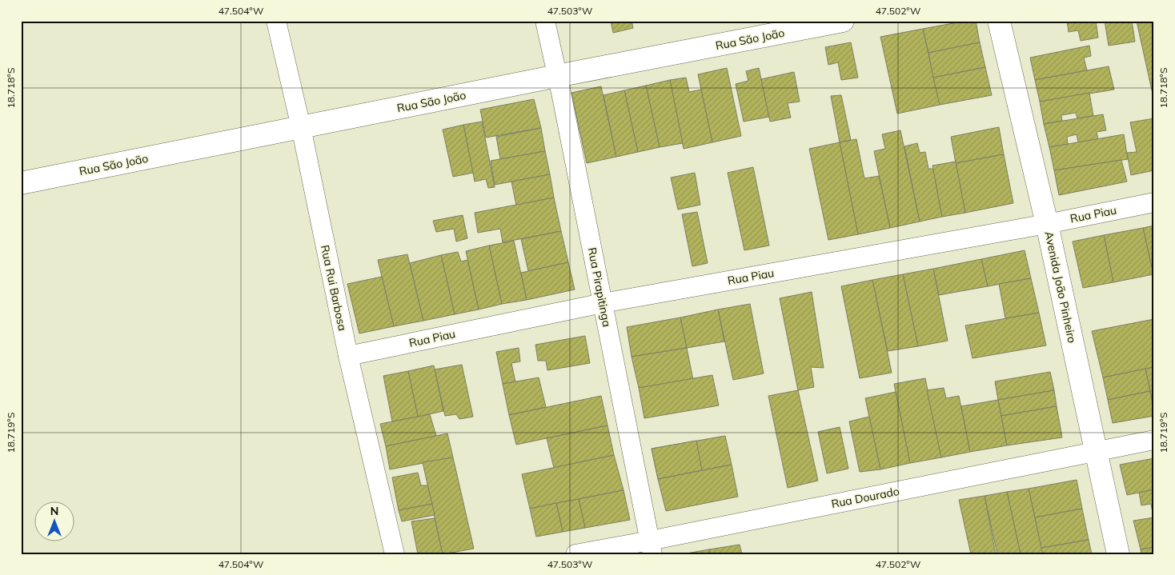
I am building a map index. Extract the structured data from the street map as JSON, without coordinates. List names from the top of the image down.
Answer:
{
  "streets": {
    "street": [
      "Rua São João",
      "Rua Piau",
      "Rua Pirapitinga",
      "Avenida João Pinheiro",
      "Rua Rui Barbosa",
      "Rua Dourado"
    ]
  },
  "crossings": [
    ["Rua São João", "Rua Pirapitinga"],
    ["Rua São João", "Rua Rui Barbosa"],
    ["Rua Piau", "Rua Pirapitinga"],
    ["Rua Piau", "Avenida João Pinheiro"],
    ["Rua Piau", "Rua Rui Barbosa"],
    ["Rua Pirapitinga", "Rua Dourado"],
    ["Avenida João Pinheiro", "Rua Dourado"]
  ],
  "north": "top",
  "coordinates": [
    "47.504°W",
    "47.503°W",
    "47.502°W",
    "18.718°S",
    "18.719°S"
  ]
}
